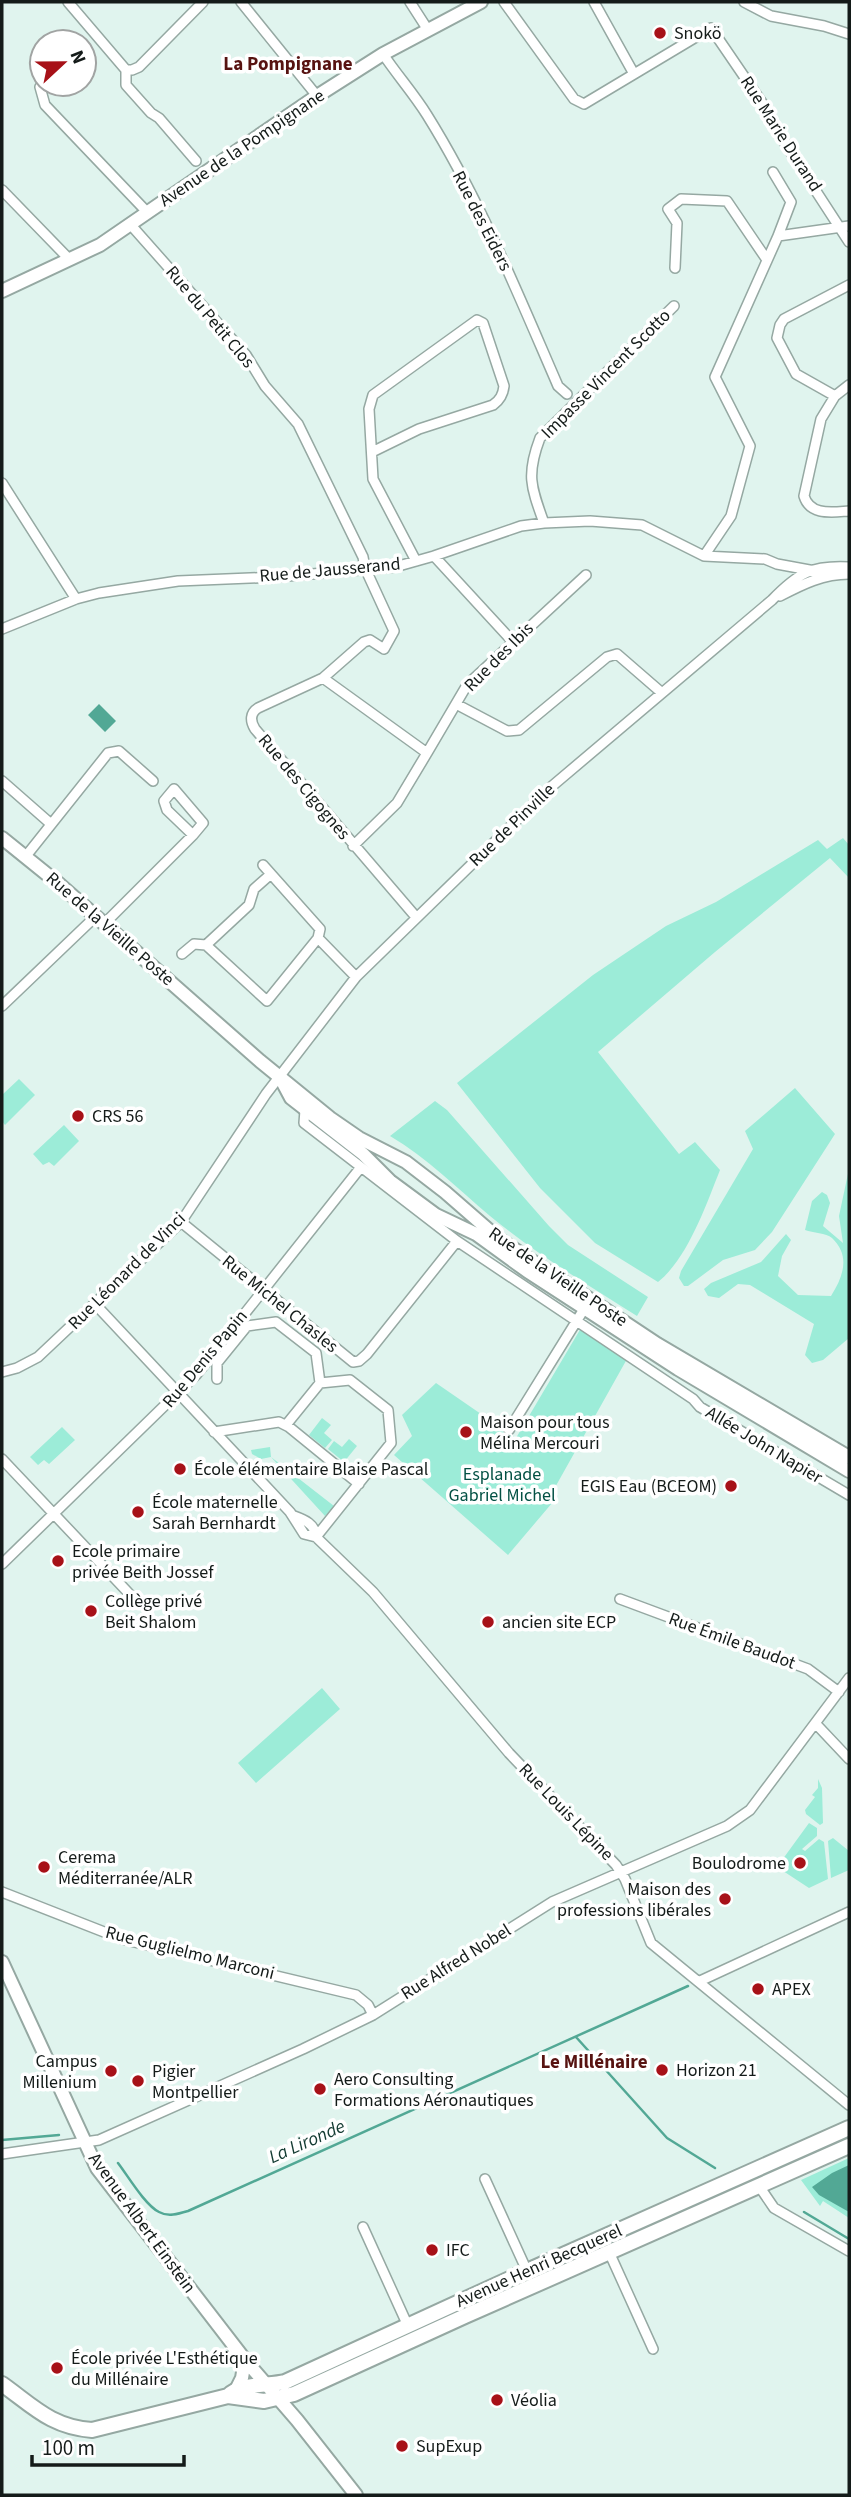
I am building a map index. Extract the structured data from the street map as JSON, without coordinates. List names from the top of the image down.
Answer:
{
  "streets": {
    "main road": [
      "Avenue de la Pompignane",
      "Rue de la Vieille Poste",
      "Avenue Albert Einstein",
      "Avenue Henri Becquerel"
    ],
    "street": [
      "Rue Marie Durand",
      "Rue des Eiders",
      "Rue du Petit Clos",
      "Impasse Vincent Scotto",
      "Rue de Jausserand",
      "Rue des Ibis",
      "Rue des Cigognes",
      "Rue de Pinville",
      "Rue Léonard de Vinci",
      "Rue Michel Chasles",
      "Rue Denis Papin",
      "Allée John Napier",
      "Rue Émile Baudot",
      "Rue Louis Lépine",
      "Rue Guglielmo Marconi",
      "Rue Alfred Nobel"
    ]
  },
  "crossings": [
    ["Avenue de la Pompignane", "Rue des Eiders"],
    ["Avenue de la Pompignane", "Rue du Petit Clos"],
    ["Rue du Petit Clos", "Rue de Jausserand"],
    ["Rue du Petit Clos", "Rue des Cigognes"],
    ["Impasse Vincent Scotto", "Rue de Jausserand"],
    ["Rue de Jausserand", "Rue des Cigognes"],
    ["Rue de Jausserand", "Rue de Pinville"],
    ["Rue des Ibis", "Rue des Cigognes"],
    ["Rue des Cigognes", "Rue de Pinville"],
    ["Rue de Pinville", "Rue de la Vieille Poste"],
    ["Rue de Pinville", "Rue Léonard de Vinci"],
    ["Rue de la Vieille Poste", "Rue Léonard de Vinci"],
    ["Rue de la Vieille Poste", "Rue Michel Chasles"],
    ["Rue de la Vieille Poste", "Rue Denis Papin"],
    ["Rue de la Vieille Poste", "Allée John Napier"],
    ["Rue Léonard de Vinci", "Rue Michel Chasles"],
    ["Rue Léonard de Vinci", "Rue Louis Lépine"],
    ["Rue Michel Chasles", "Rue Denis Papin"],
    ["Rue Denis Papin", "Rue Louis Lépine"],
    ["Rue Émile Baudot", "Rue Alfred Nobel"],
    ["Rue Louis Lépine", "Rue Alfred Nobel"],
    ["Rue Guglielmo Marconi", "Rue Alfred Nobel"],
    ["Rue Alfred Nobel", "Avenue Albert Einstein"],
    ["Avenue Albert Einstein", "Avenue Henri Becquerel"]
  ],
  "districts": ["La Pompignane", "Le Millénaire"],
  "water": ["La Lironde"],
  "parks": ["Esplanade Gabriel Michel"],
  "places": [
    "Snokö",
    "CRS 56",
    "Maison pour tous Mélina Mercouri",
    "École élémentaire Blaise Pascal",
    "EGIS Eau (BCEOM)",
    "École maternelle Sarah Bernhardt",
    "Ecole primaire privée Beith Jossef",
    "Collège privé Beit Shalom",
    "ancien site ECP",
    "Boulodrome",
    "Cerema Méditerranée/ALR",
    "Maison des professions libérales",
    "APEX",
    "Horizon 21",
    "Campus Millenium",
    "Pigier Montpellier",
    "Aero Consulting Formations Aéronautiques",
    "IFC",
    "École privée L'Esthétique du Millénaire",
    "Véolia",
    "SupExup"
  ],
  "scale_bar": "100 m",
  "north": "right"
}
